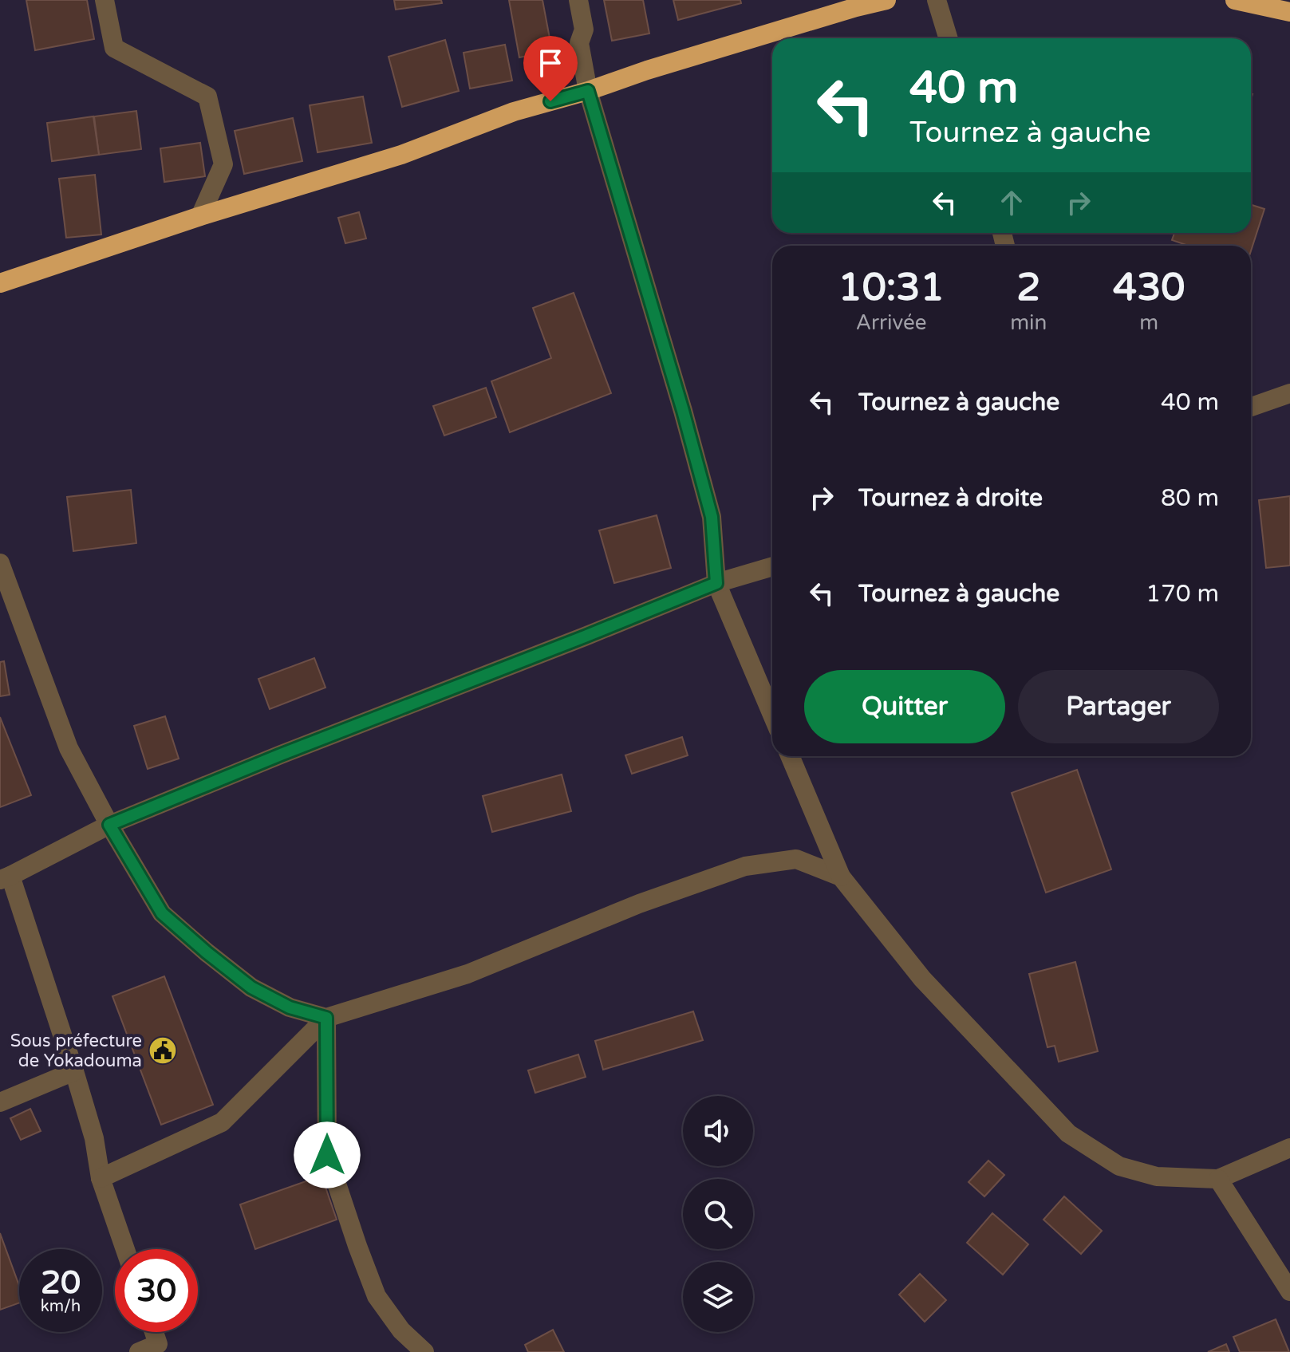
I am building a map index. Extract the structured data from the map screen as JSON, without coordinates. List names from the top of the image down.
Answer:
{
  "places": {
    "public building": ["Sous préfecture de Yokadouma"]
  },
  "page": {
    "turn": ["40 m", "Tournez à gauche"],
    "eta": [
      "10:31",
      "Arrivée",
      "2",
      "min",
      "430",
      "m"
    ],
    "list": [
      {
        "name": "Tournez à gauche",
        "value": "40 m"
      },
      {
        "name": "Tournez à droite",
        "value": "80 m"
      },
      {
        "name": "Tournez à gauche",
        "value": "170 m"
      }
    ],
    "buttons": ["Quitter", "Partager"],
    "speed": "20 km/h",
    "limit": "30"
  }
}
